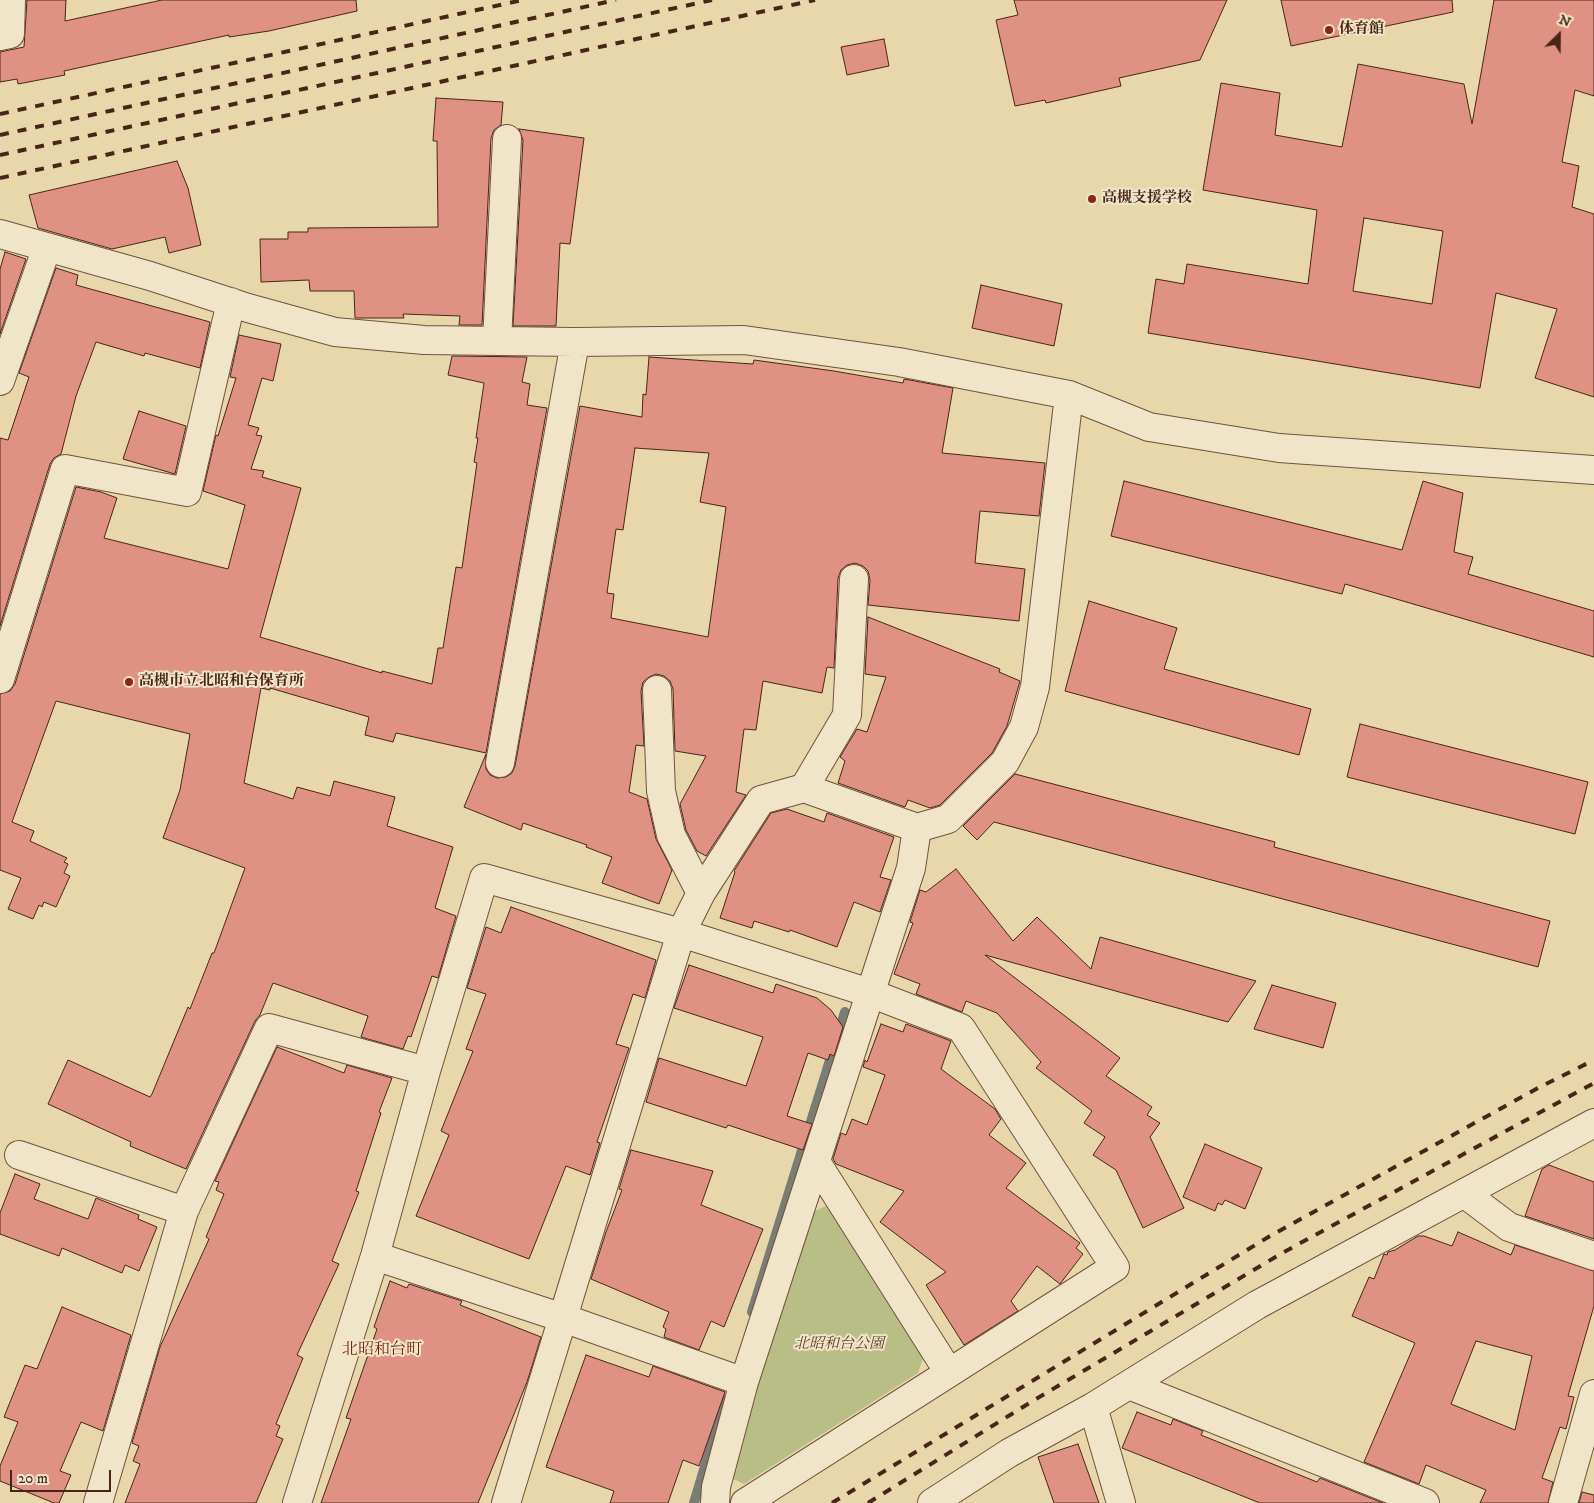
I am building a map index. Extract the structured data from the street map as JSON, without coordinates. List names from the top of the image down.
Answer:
{
  "districts": ["北昭和台町"],
  "parks": ["北昭和台公園"],
  "places": ["体育館", "高槻支援学校", "高槻市立北昭和台保育所"],
  "scale_bar": "20 m",
  "north": "top right"
}
